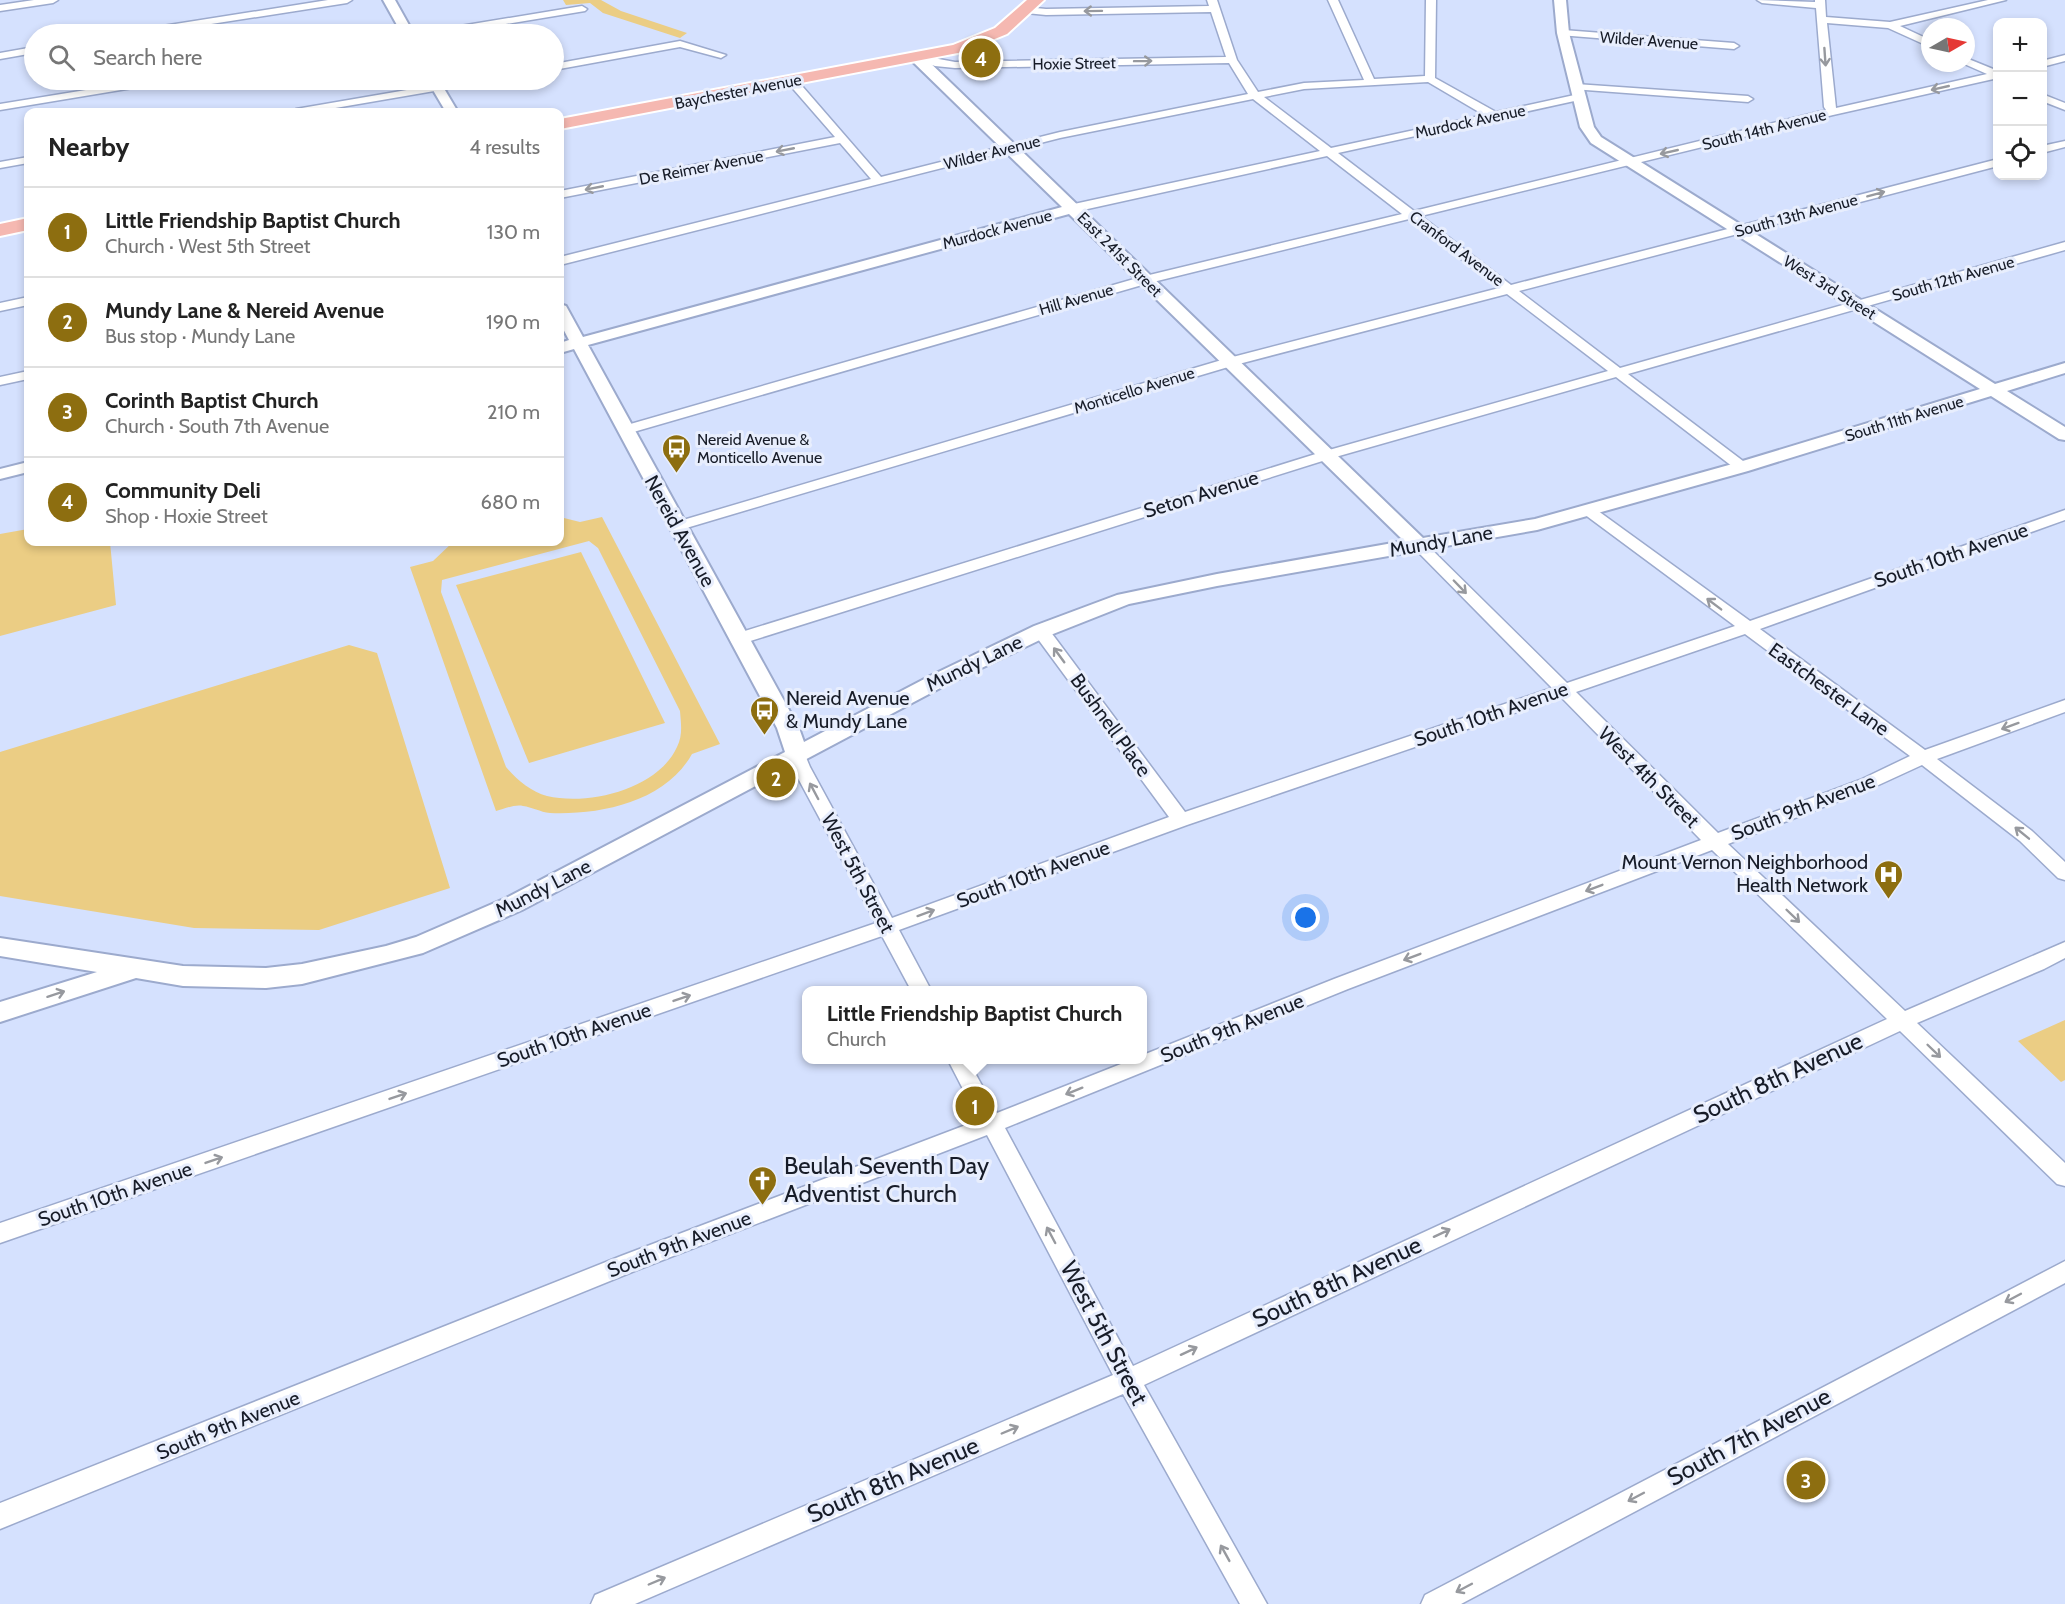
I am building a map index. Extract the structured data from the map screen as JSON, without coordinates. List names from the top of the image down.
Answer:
{
  "streets": {
    "main road": ["Baychester Avenue"],
    "street": [
      "Wilder Avenue",
      "Hoxie Street",
      "Murdock Avenue",
      "South 14th Avenue",
      "De Reimer Avenue",
      "South 13th Avenue",
      "Cranford Avenue",
      "East 241st Street",
      "South 12th Avenue",
      "West 3rd Street",
      "Hill Avenue",
      "Monticello Avenue",
      "South 11th Avenue",
      "Seton Avenue",
      "Nereid Avenue",
      "Mundy Lane",
      "South 10th Avenue",
      "Eastchester Lane",
      "Bushnell Place",
      "West 4th Street",
      "South 9th Avenue",
      "West 5th Street",
      "South 8th Avenue",
      "South 7th Avenue"
    ]
  },
  "crossings": [
    ["Wilder Avenue", "Cranford Avenue"],
    ["Wilder Avenue", "East 241st Street"],
    ["Hoxie Street", "Baychester Avenue"],
    ["Hoxie Street", "Cranford Avenue"],
    ["Hoxie Street", "East 241st Street"],
    ["Baychester Avenue", "East 241st Street"],
    ["Murdock Avenue", "Cranford Avenue"],
    ["Murdock Avenue", "East 241st Street"],
    ["Murdock Avenue", "West 3rd Street"],
    ["Murdock Avenue", "Nereid Avenue"],
    ["South 14th Avenue", "West 3rd Street"],
    ["South 14th Avenue", "Hill Avenue"],
    ["South 13th Avenue", "West 3rd Street"],
    ["South 13th Avenue", "Monticello Avenue"],
    ["Cranford Avenue", "Hill Avenue"],
    ["Cranford Avenue", "Monticello Avenue"],
    ["Cranford Avenue", "South 11th Avenue"],
    ["Cranford Avenue", "Seton Avenue"],
    ["Cranford Avenue", "Mundy Lane"],
    ["East 241st Street", "Hill Avenue"],
    ["East 241st Street", "Monticello Avenue"],
    ["East 241st Street", "Seton Avenue"],
    ["East 241st Street", "Mundy Lane"],
    ["East 241st Street", "West 4th Street"],
    ["South 12th Avenue", "West 3rd Street"],
    ["South 12th Avenue", "Seton Avenue"],
    ["West 3rd Street", "South 11th Avenue"],
    ["Hill Avenue", "Nereid Avenue"],
    ["Monticello Avenue", "Nereid Avenue"],
    ["South 11th Avenue", "Mundy Lane"],
    ["Seton Avenue", "Nereid Avenue"],
    ["Nereid Avenue", "Mundy Lane"],
    ["Nereid Avenue", "West 5th Street"],
    ["Mundy Lane", "Eastchester Lane"],
    ["Mundy Lane", "Bushnell Place"],
    ["Mundy Lane", "West 4th Street"],
    ["Mundy Lane", "West 5th Street"],
    ["South 10th Avenue", "Eastchester Lane"],
    ["South 10th Avenue", "Bushnell Place"],
    ["South 10th Avenue", "West 4th Street"],
    ["South 10th Avenue", "West 5th Street"],
    ["Eastchester Lane", "South 9th Avenue"],
    ["West 4th Street", "South 9th Avenue"],
    ["West 4th Street", "South 8th Avenue"],
    ["South 9th Avenue", "West 5th Street"],
    ["West 5th Street", "South 8th Avenue"]
  ],
  "one_way": [
    "South 13th Avenue",
    "South 10th Avenue",
    "Eastchester Lane",
    "Bushnell Place",
    "West 4th Street",
    "South 9th Avenue",
    "West 5th Street",
    "South 8th Avenue",
    "South 7th Avenue"
  ],
  "places": {
    "bus stop": ["Nereid Avenue & Monticello Avenue", "Nereid Avenue & Mundy Lane"],
    "hospital": ["Mount Vernon Neighborhood Health Network"],
    "church": ["Beulah Seventh Day Adventist Church"]
  },
  "north": "right",
  "page": {
    "map_buttons": ["+", "−"],
    "search": "Search here",
    "pins": [
      "4",
      "2",
      "1",
      "3"
    ],
    "heading": ["Nearby", "4 results"],
    "list": [
      {
        "mark": "1",
        "name": "Little Friendship Baptist Church",
        "note": "Church · West 5th Street",
        "value": "130 m"
      },
      {
        "mark": "2",
        "name": "Mundy Lane & Nereid Avenue",
        "note": "Bus stop · Mundy Lane",
        "value": "190 m"
      },
      {
        "mark": "3",
        "name": "Corinth Baptist Church",
        "note": "Church · South 7th Avenue",
        "value": "210 m"
      },
      {
        "mark": "4",
        "name": "Community Deli",
        "note": "Shop · Hoxie Street",
        "value": "680 m"
      }
    ],
    "popup": ["Little Friendship Baptist Church", "Church"]
  }
}
